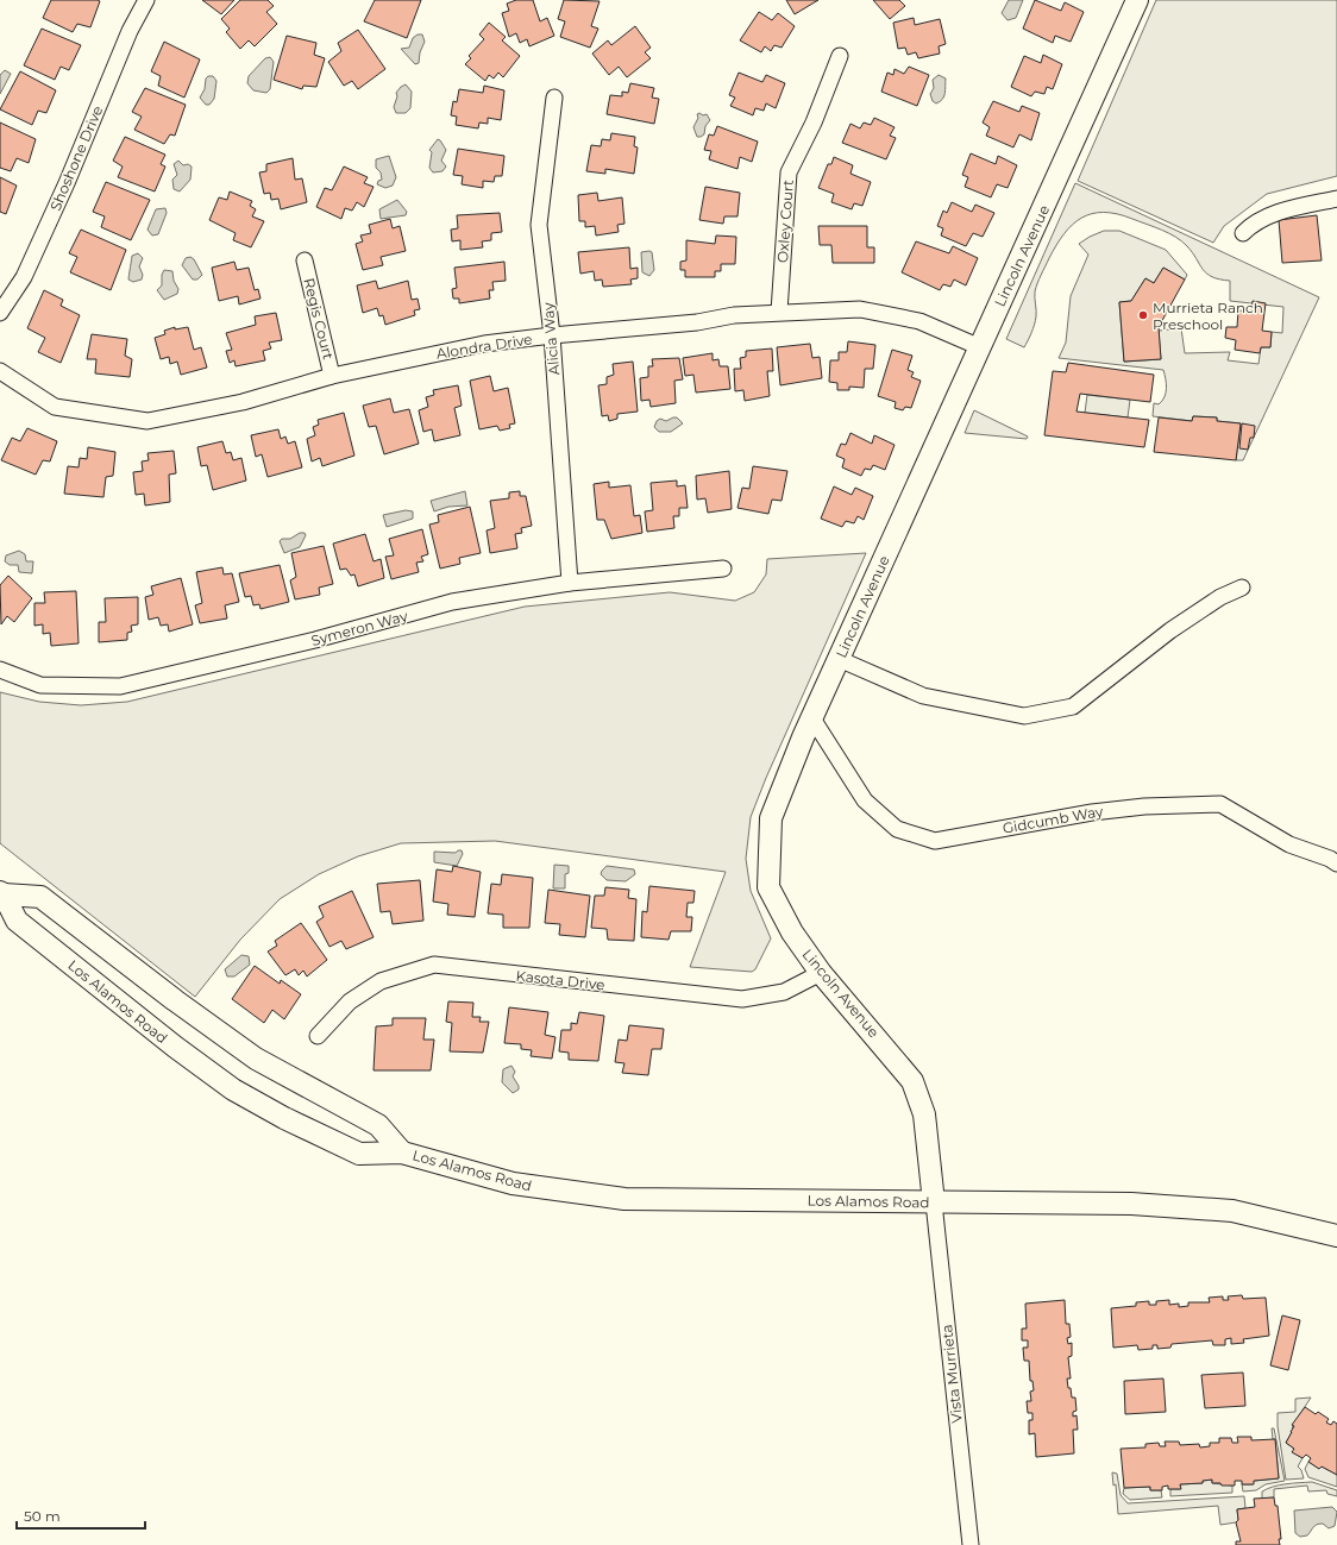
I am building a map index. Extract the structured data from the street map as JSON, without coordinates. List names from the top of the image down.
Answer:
{
  "streets": {
    "main road": ["Lincoln Avenue", "Los Alamos Road"],
    "street": [
      "Shoshone Drive",
      "Oxley Court",
      "Regis Court",
      "Alicia Way",
      "Alondra Drive",
      "Symeron Way",
      "Gidcumb Way",
      "Kasota Drive",
      "Vista Murrieta"
    ]
  },
  "crossings": [
    ["Oxley Court", "Alondra Drive"],
    ["Lincoln Avenue", "Alondra Drive"],
    ["Lincoln Avenue", "Gidcumb Way"],
    ["Lincoln Avenue", "Kasota Drive"],
    ["Lincoln Avenue", "Los Alamos Road"],
    ["Lincoln Avenue", "Vista Murrieta"],
    ["Regis Court", "Alondra Drive"],
    ["Alicia Way", "Alondra Drive"],
    ["Alicia Way", "Symeron Way"],
    ["Los Alamos Road", "Vista Murrieta"]
  ],
  "places": ["Murrieta Ranch Preschool"],
  "scale_bar": "50 m"
}
